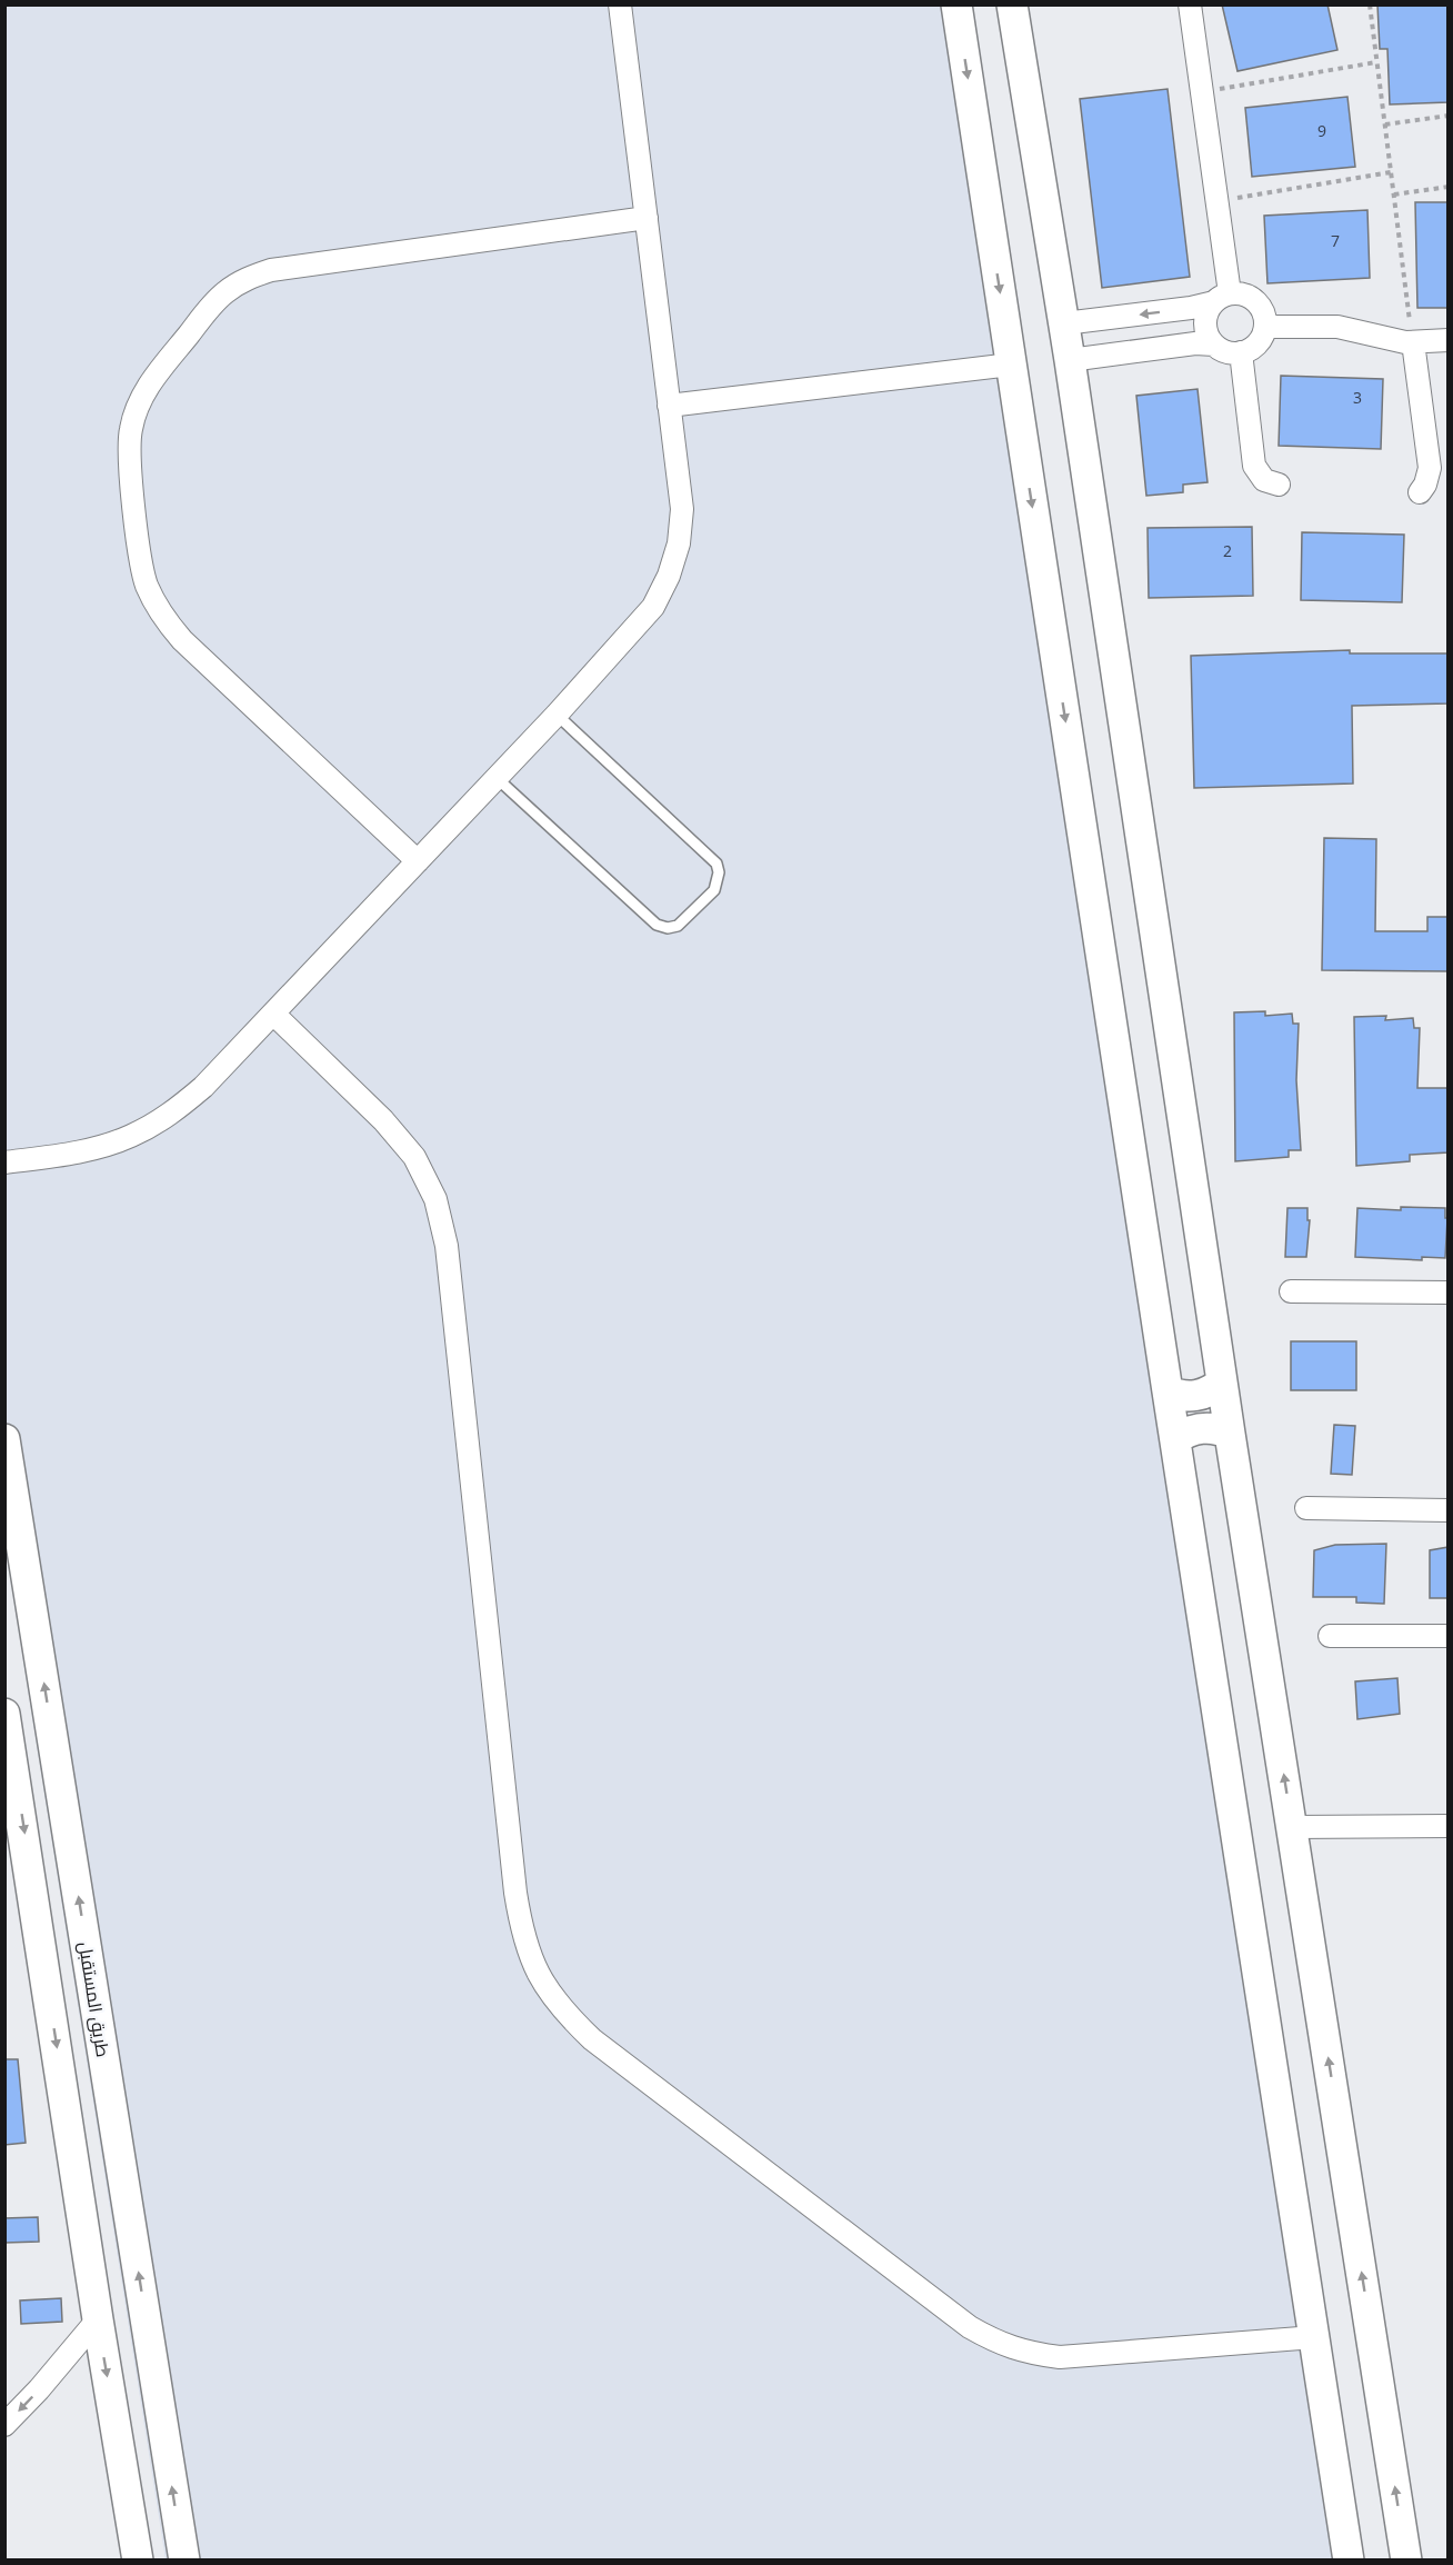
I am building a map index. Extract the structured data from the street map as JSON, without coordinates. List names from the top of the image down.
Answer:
{
  "streets": {
    "street": ["طريق المستقبل"]
  },
  "house_numbers": [
    "9",
    "7",
    "3",
    "2"
  ]
}
